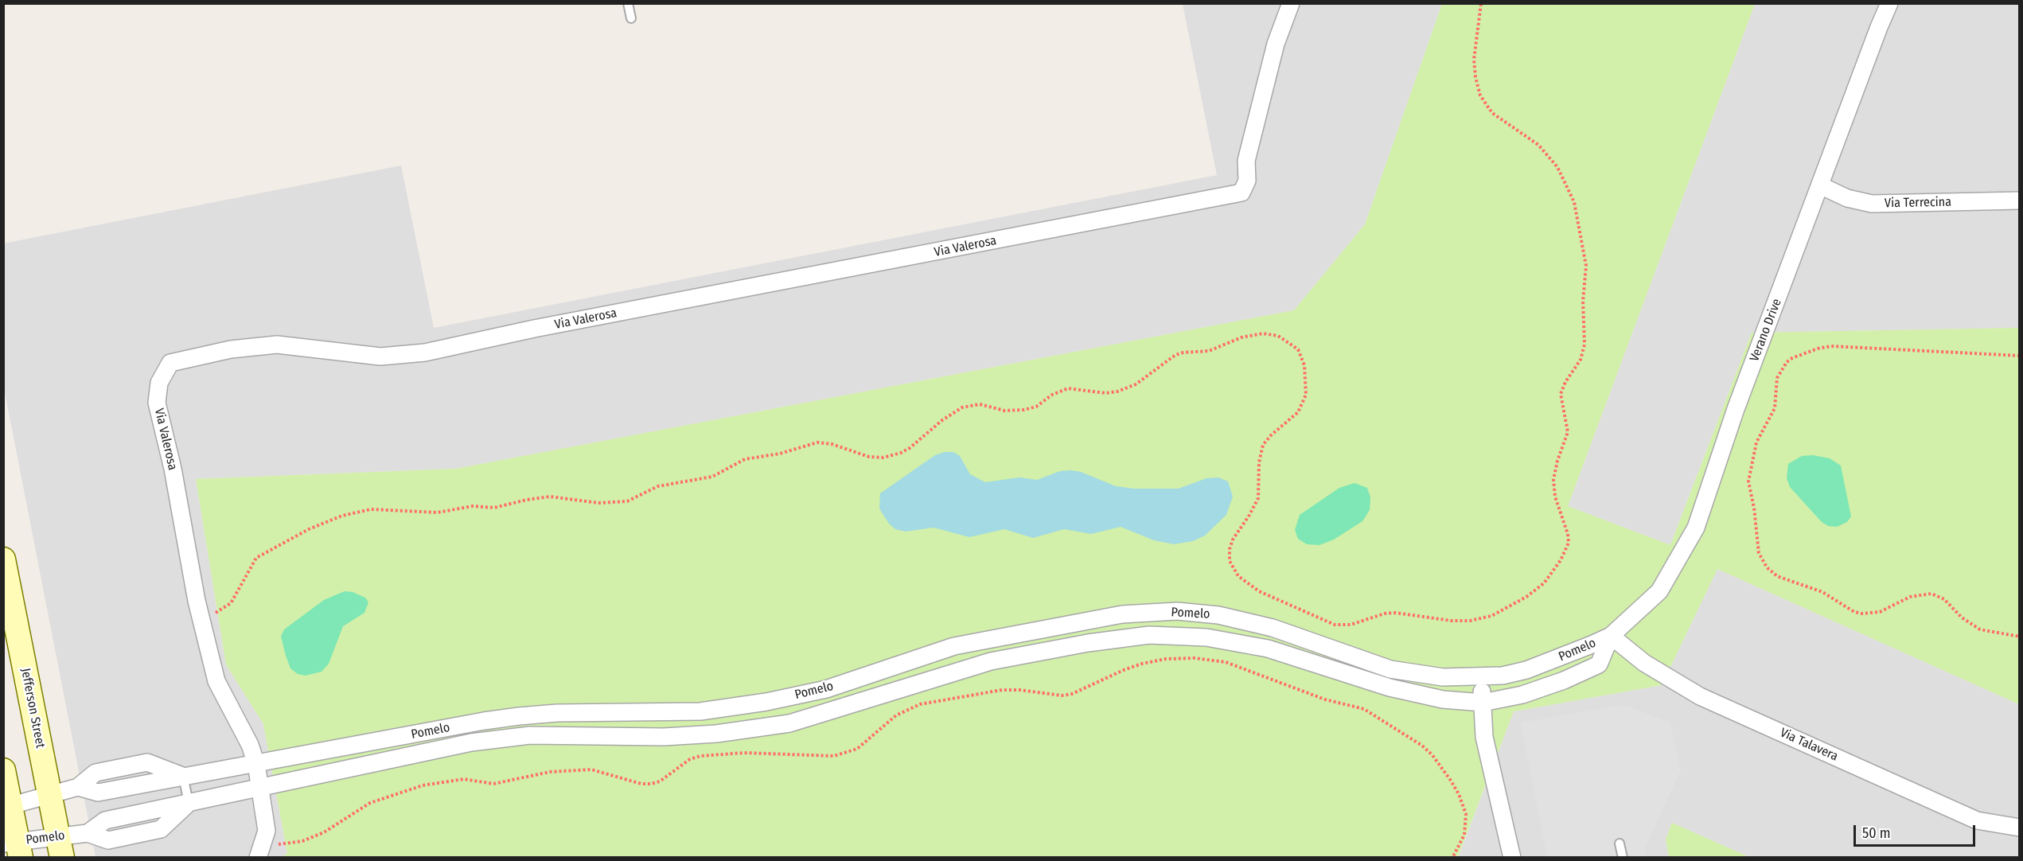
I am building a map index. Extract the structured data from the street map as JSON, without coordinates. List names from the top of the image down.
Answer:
{
  "streets": {
    "main road": ["Jefferson Street"],
    "street": [
      "Via Terrecina",
      "Via Valerosa",
      "Verano Drive",
      "Pomelo",
      "Via Talavera"
    ]
  },
  "crossings": [
    ["Via Terrecina", "Verano Drive"],
    ["Via Valerosa", "Pomelo"],
    ["Verano Drive", "Pomelo"],
    ["Verano Drive", "Via Talavera"],
    ["Pomelo", "Jefferson Street"],
    ["Pomelo", "Via Talavera"]
  ],
  "scale_bar": "50 m"
}
